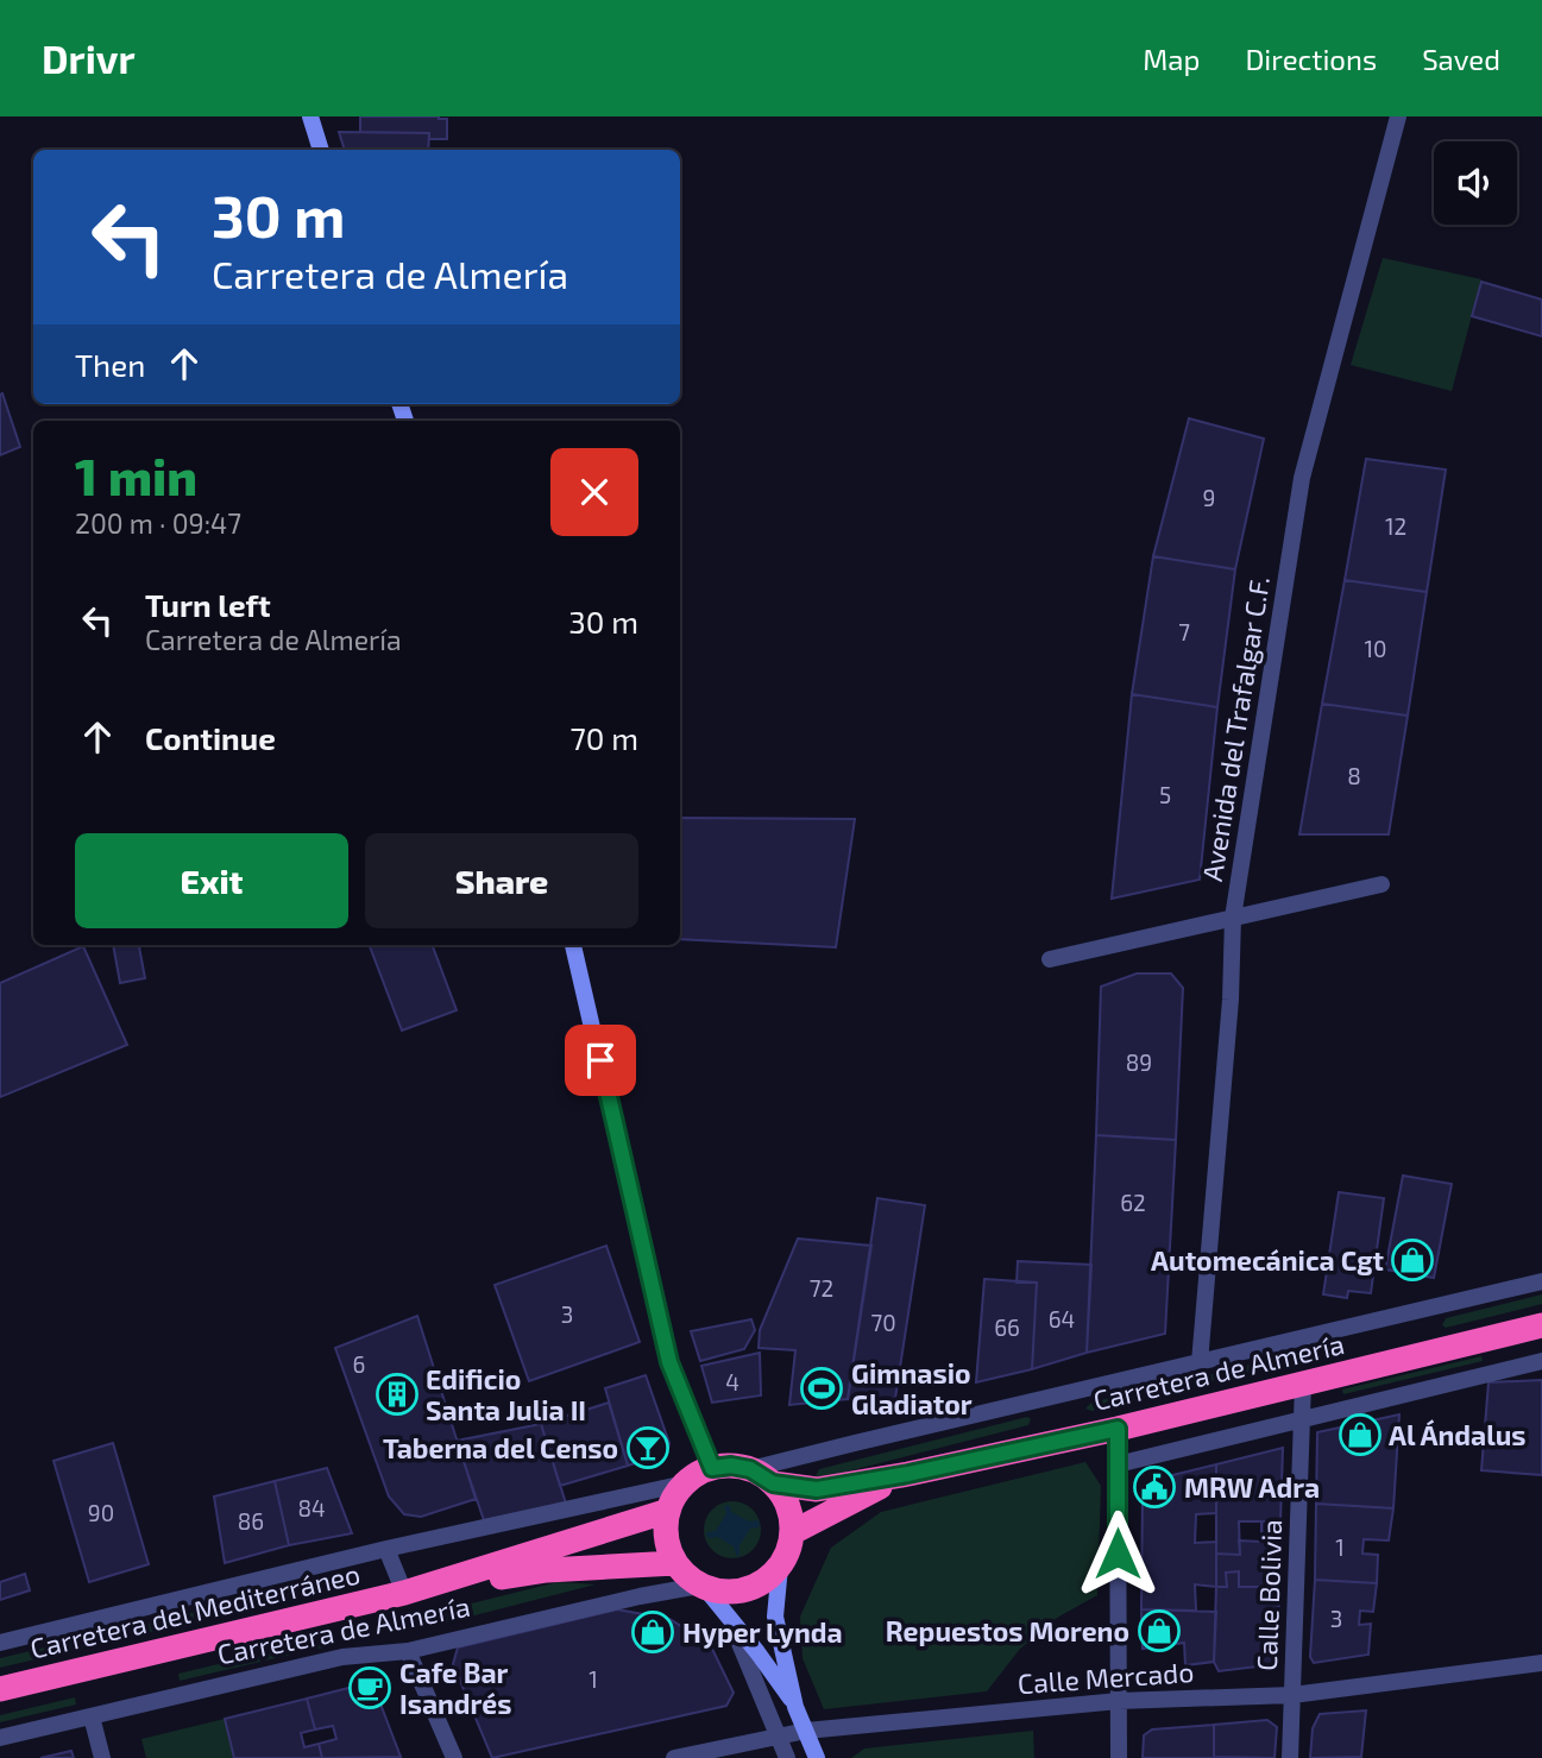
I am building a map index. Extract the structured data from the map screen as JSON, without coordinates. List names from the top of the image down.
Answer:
{
  "streets": {
    "highway": ["Carretera de Almería", "Carretera del Mediterráneo"],
    "street": ["Avenida del Trafalgar C.F.", "Calle Bolivia", "Calle Mercado"]
  },
  "crossings": [
    ["Carretera de Almería", "Calle Bolivia"],
    ["Carretera de Almería", "Carretera del Mediterráneo"],
    ["Calle Bolivia", "Calle Mercado"]
  ],
  "places": {
    "shop": [
      "Automecánica Cgt",
      "Al Ándalus",
      "Repuestos Moreno",
      "Hyper Lynda"
    ],
    "sports": ["Gimnasio Gladiator"],
    "building": ["Edificio Santa Julia II"],
    "bar": ["Taberna del Censo"],
    "public building": ["MRW Adra"],
    "cafe": ["Cafe Bar Isandrés"]
  },
  "house_numbers": [
    "9",
    "12",
    "7",
    "10",
    "8",
    "5",
    "89",
    "62",
    "72",
    "3",
    "64",
    "70",
    "66",
    "6",
    "4",
    "84",
    "90",
    "86",
    "1",
    "3",
    "1"
  ],
  "page": {
    "header": "Drivr",
    "nav": ["Map", "Directions", "Saved"],
    "turn": ["30 m", "Carretera de Almería"],
    "then": "Then",
    "heading": ["1 min", "200 m · 09:47"],
    "list": [
      {
        "name": "Turn left",
        "note": "Carretera de Almería",
        "value": "30 m"
      },
      {
        "name": "Continue",
        "value": "70 m"
      }
    ],
    "buttons": ["Exit", "Share"]
  }
}
